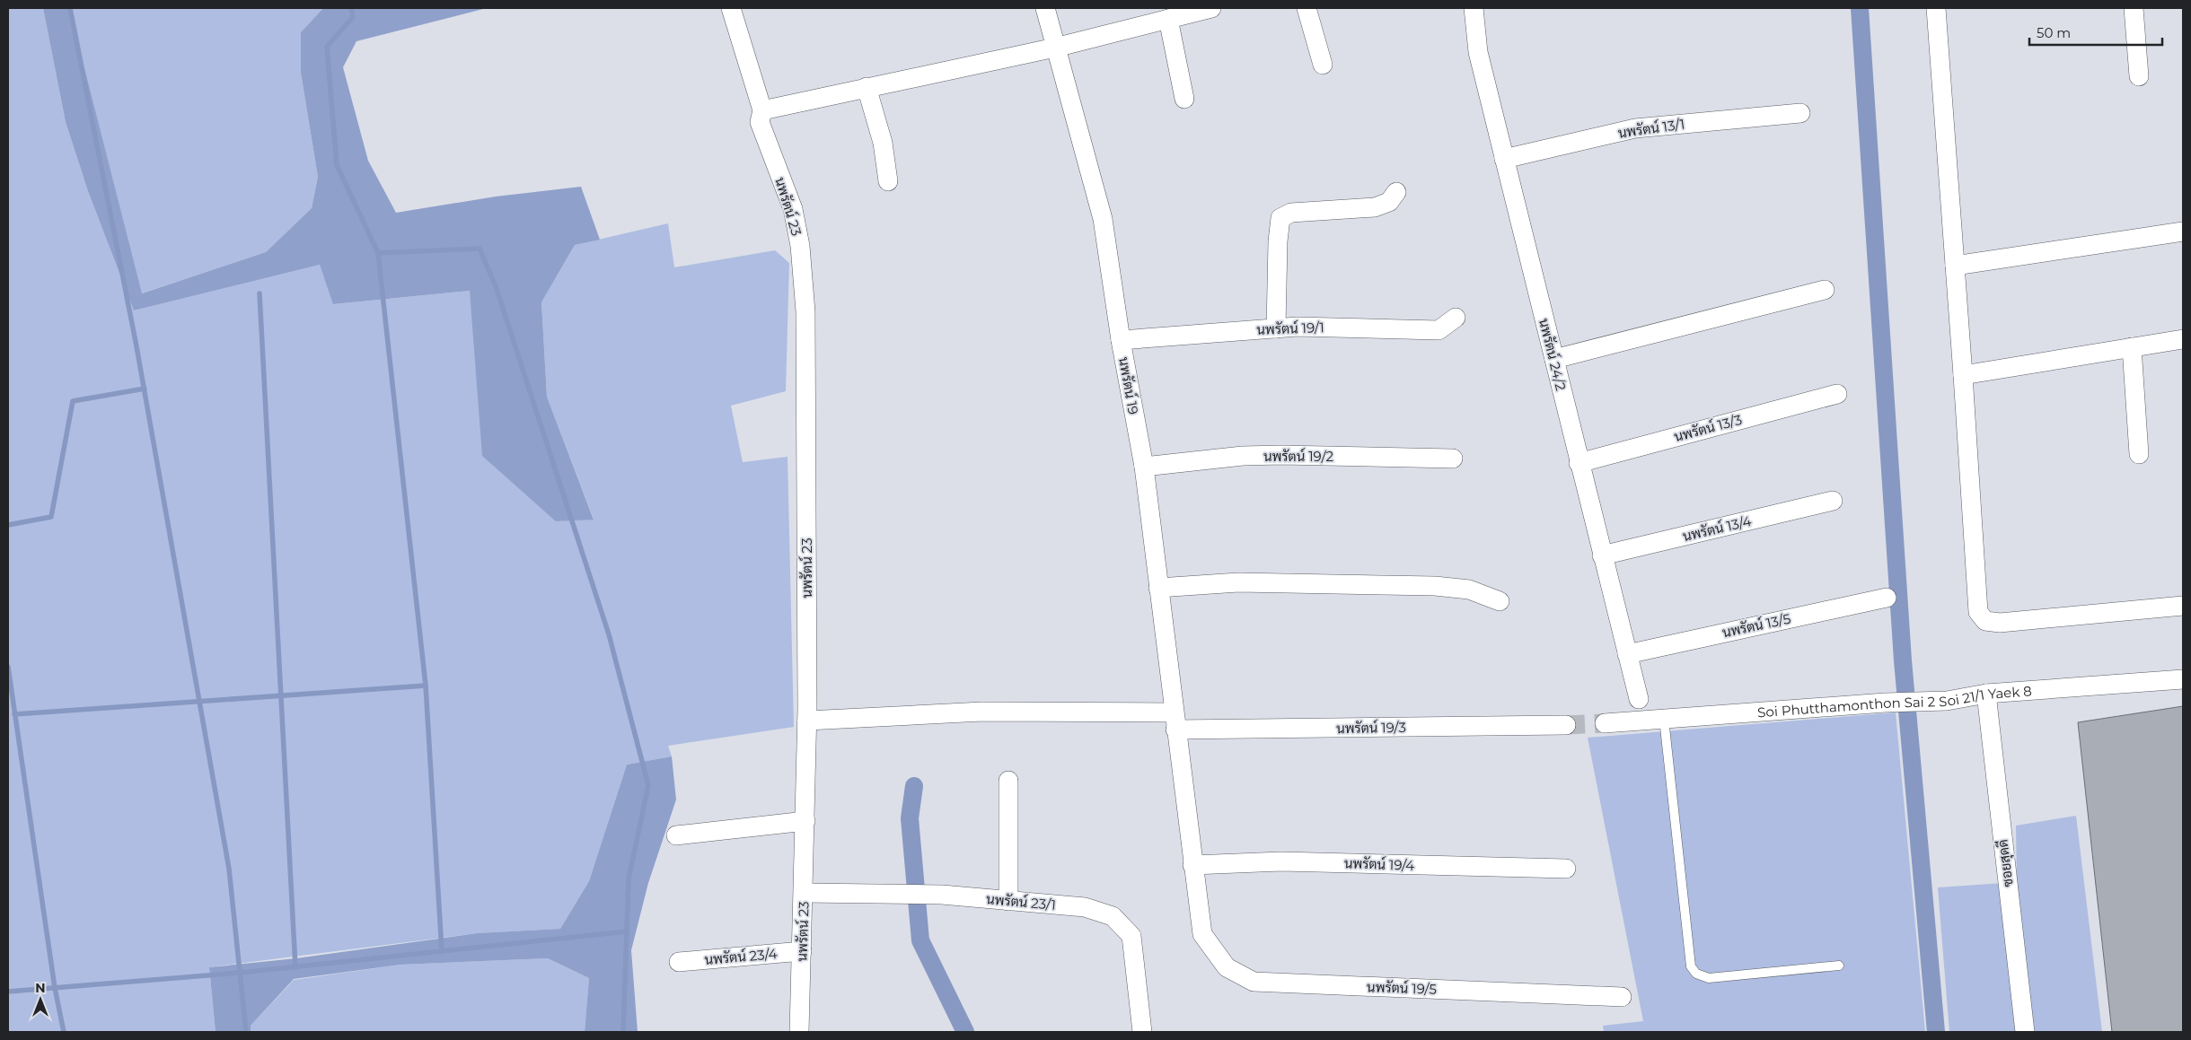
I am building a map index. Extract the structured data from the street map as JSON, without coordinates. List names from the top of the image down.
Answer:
{
  "streets": {
    "street": [
      "นพรัตน์ 13/1",
      "นพรัตน์ 23",
      "นพรัตน์ 19/1",
      "นพรัตน์ 24/2",
      "นพรัตน์ 19",
      "นพรัตน์ 13/3",
      "นพรัตน์ 19/2",
      "นพรัตน์ 13/4",
      "นพรัตน์ 13/5",
      "Soi Phutthamonthon Sai 2 Soi 21/1 Yaek 8",
      "นพรัตน์ 19/3",
      "ซอยสุดดี",
      "นพรัตน์ 19/4",
      "นพรัตน์ 23/1",
      "นพรัตน์ 23/4",
      "นพรัตน์ 19/5"
    ]
  },
  "crossings": [
    ["นพรัตน์ 13/1", "นพรัตน์ 24/2"],
    ["นพรัตน์ 23", "นพรัตน์ 19/3"],
    ["นพรัตน์ 23", "นพรัตน์ 23/1"],
    ["นพรัตน์ 23", "นพรัตน์ 23/4"],
    ["นพรัตน์ 19/1", "นพรัตน์ 19"],
    ["นพรัตน์ 24/2", "นพรัตน์ 13/3"],
    ["นพรัตน์ 24/2", "นพรัตน์ 13/4"],
    ["นพรัตน์ 24/2", "นพรัตน์ 13/5"],
    ["นพรัตน์ 19", "นพรัตน์ 19/2"],
    ["นพรัตน์ 19", "นพรัตน์ 19/3"],
    ["นพรัตน์ 19", "นพรัตน์ 19/4"],
    ["นพรัตน์ 19", "นพรัตน์ 19/5"],
    ["Soi Phutthamonthon Sai 2 Soi 21/1 Yaek 8", "ซอยสุดดี"]
  ],
  "scale_bar": "50 m",
  "north": "top"
}
